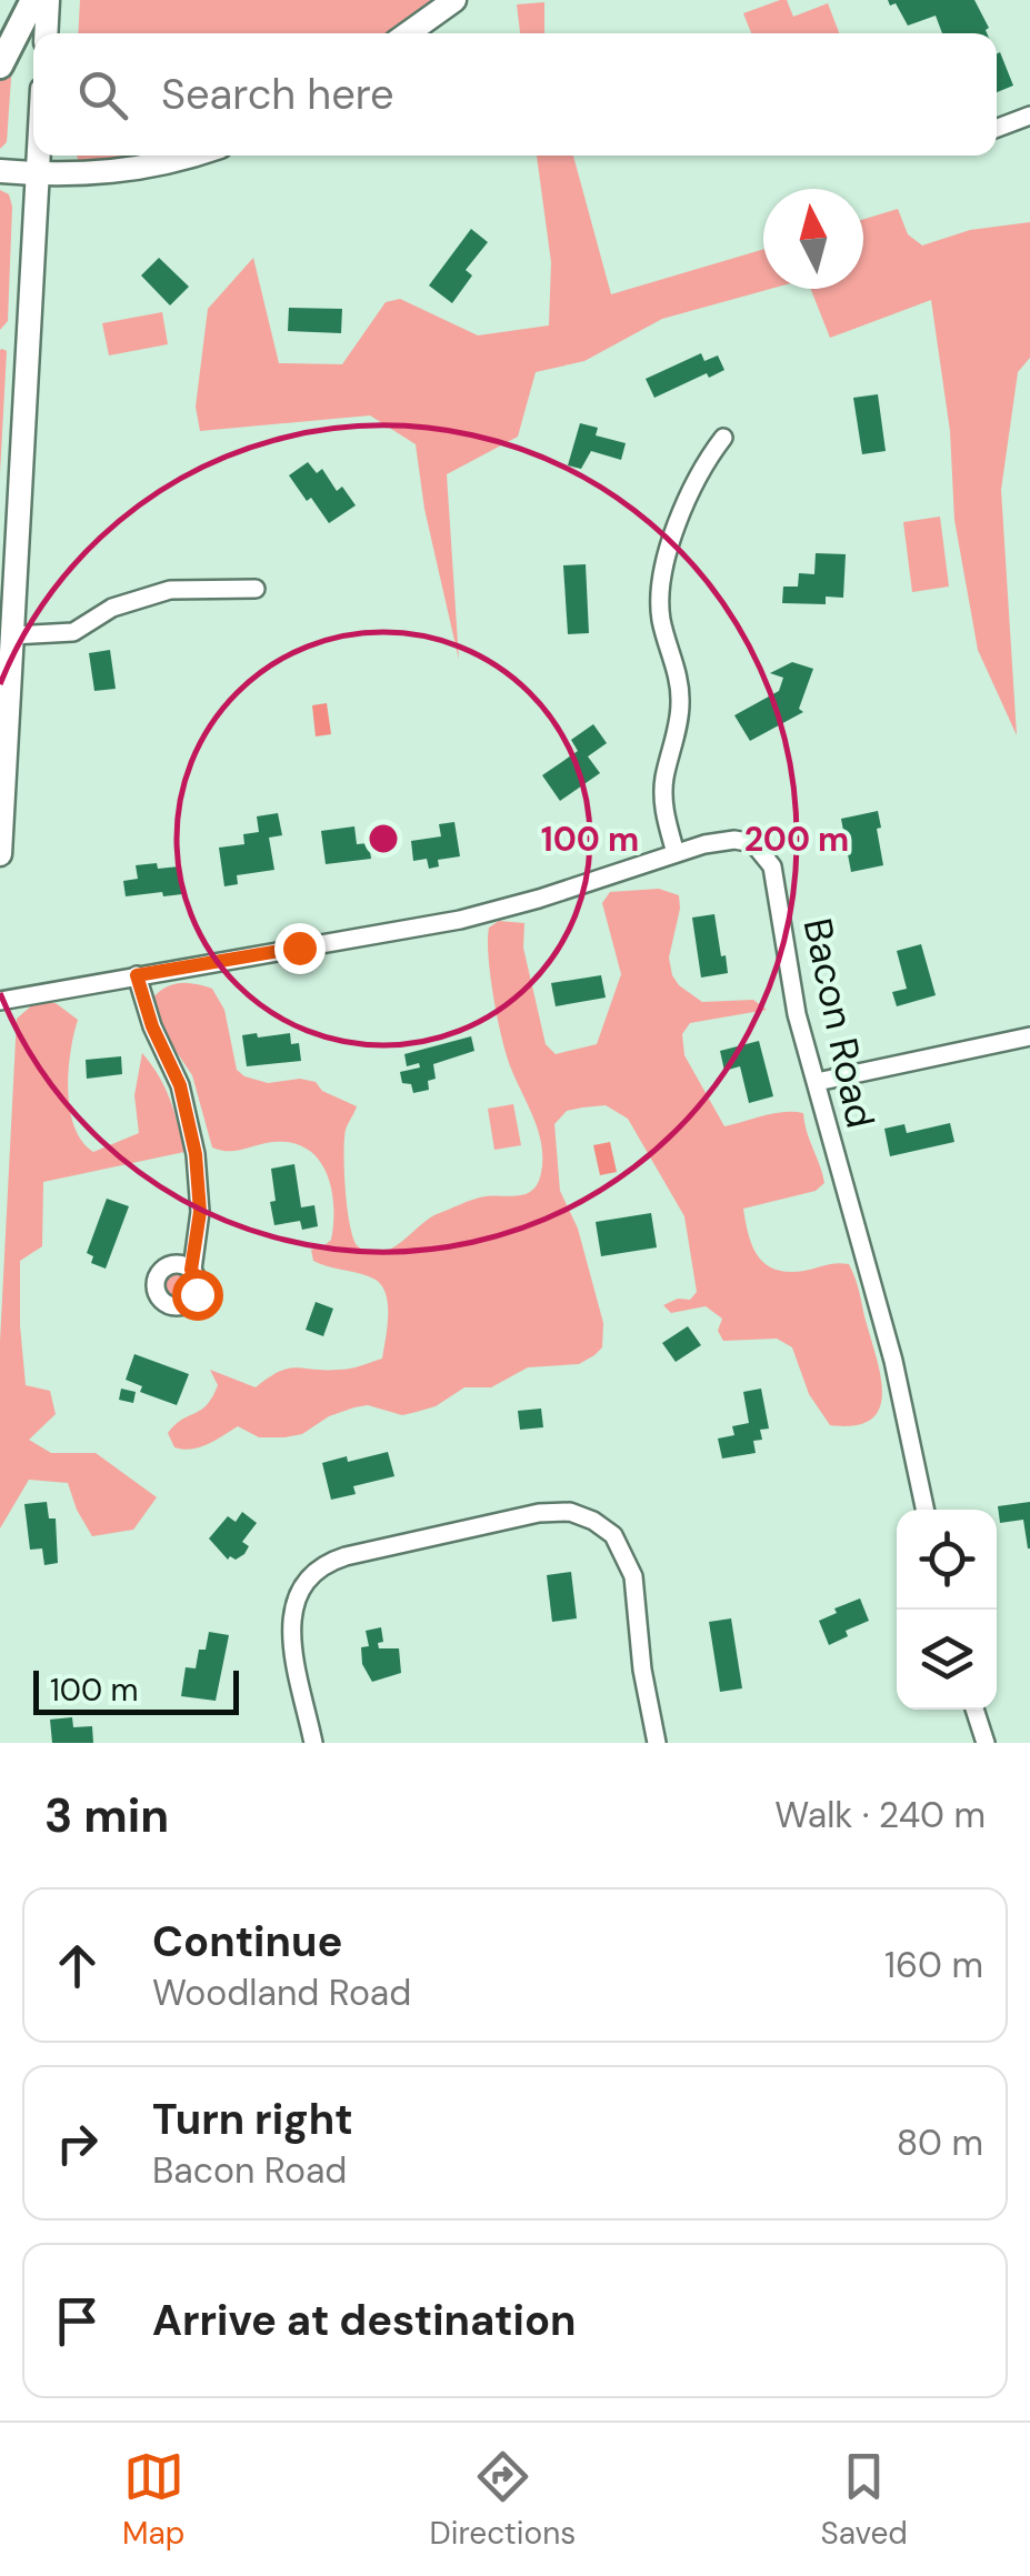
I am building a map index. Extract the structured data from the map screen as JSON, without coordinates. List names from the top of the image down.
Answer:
{
  "streets": {
    "street": ["Bacon Road"]
  },
  "scale_bar": "100 m",
  "north": "top",
  "page": {
    "search": "Search here",
    "scale": "100 m",
    "heading": ["3 min", "Walk · 240 m"],
    "list": [
      ["Continue", "Woodland Road", "160 m"],
      ["Turn right", "Bacon Road", "80 m"],
      "Arrive at destination"
    ],
    "nav": ["Map", "Directions", "Saved"]
  },
  "rings": ["100 m", "200 m"]
}
